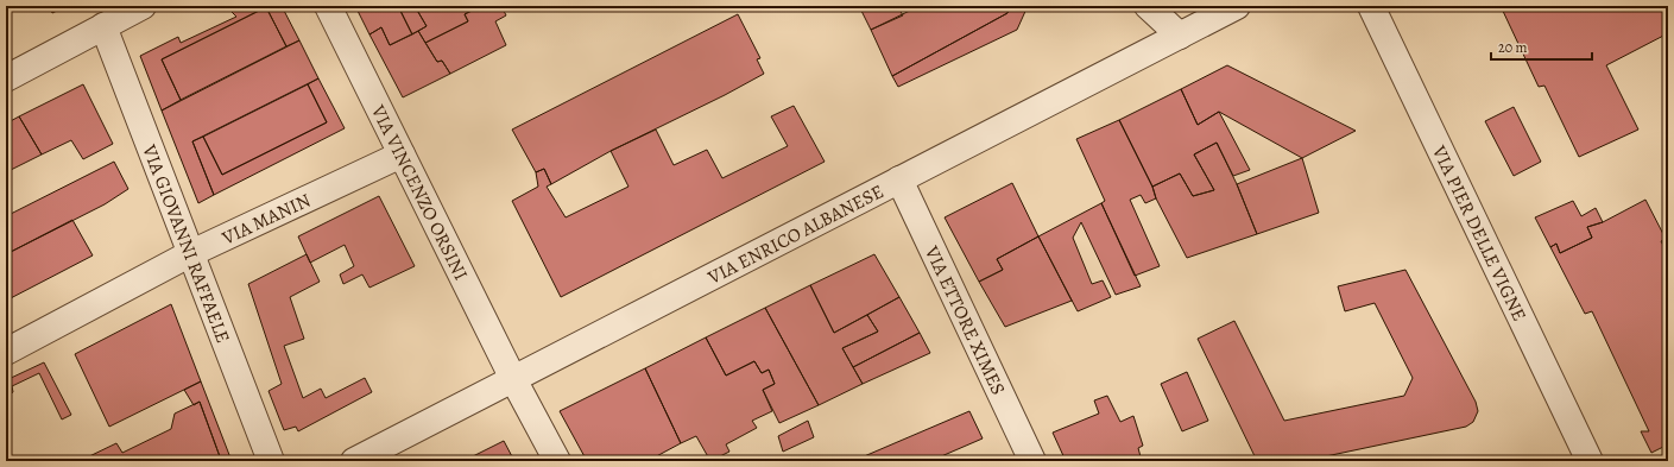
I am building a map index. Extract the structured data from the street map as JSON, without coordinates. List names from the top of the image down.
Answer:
{
  "streets": {
    "street": [
      "VIA VINCENZO ORSINI",
      "VIA MANIN",
      "VIA ENRICO ALBANESE",
      "VIA PIER DELLE VIGNE",
      "VIA GIOVANNI RAFFAELE",
      "VIA ETTORE XIMES"
    ]
  },
  "crossings": [
    ["VIA VINCENZO ORSINI", "VIA MANIN"],
    ["VIA VINCENZO ORSINI", "VIA ENRICO ALBANESE"],
    ["VIA MANIN", "VIA GIOVANNI RAFFAELE"],
    ["VIA ENRICO ALBANESE", "VIA ETTORE XIMES"]
  ],
  "scale_bar": "20 m"
}
